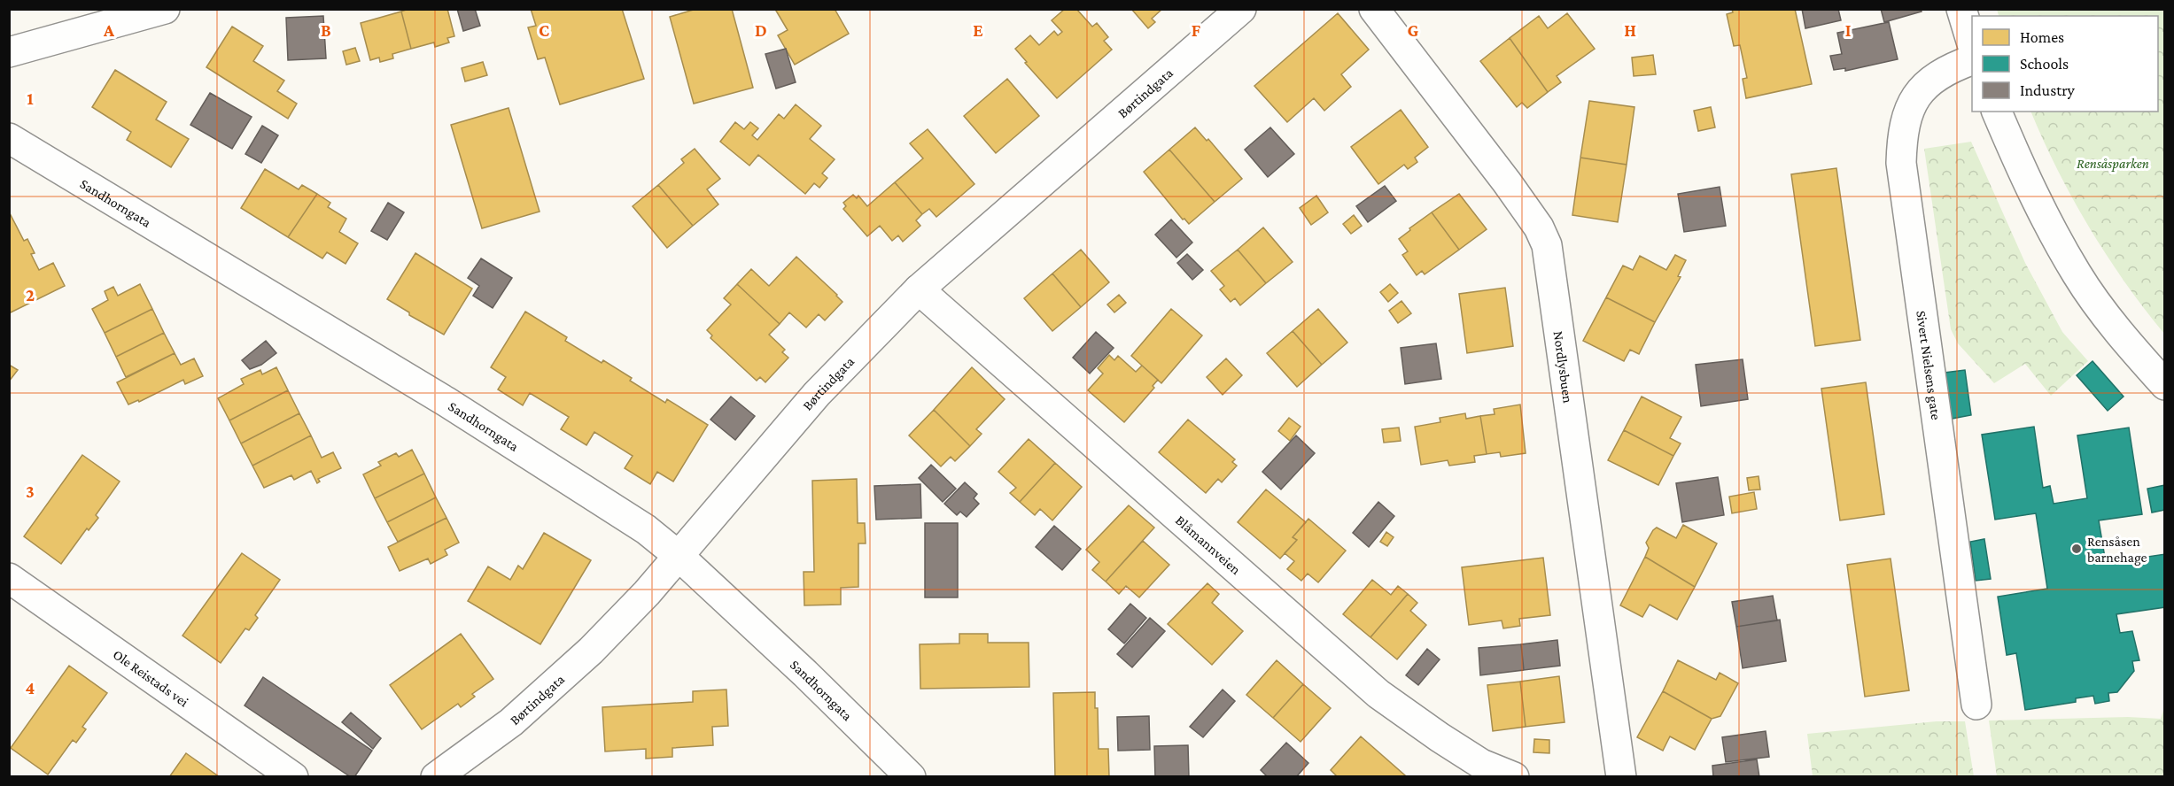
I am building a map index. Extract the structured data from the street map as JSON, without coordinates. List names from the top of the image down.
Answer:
{
  "streets": {
    "street": [
      "Børtindgata",
      "Sandhorngata",
      "Nordlysbuen",
      "Sivert Nielsens gate",
      "Blåmannveien",
      "Ole Reistads vei"
    ]
  },
  "crossings": [
    ["Børtindgata", "Sandhorngata"],
    ["Børtindgata", "Blåmannveien"]
  ],
  "parks": ["Rensåsparken"],
  "places": ["Rensåsen barnehage"],
  "legend": ["Homes", "Schools", "Industry"],
  "grid": {
    "columns": [
      "A",
      "B",
      "C",
      "D",
      "E",
      "F",
      "G",
      "H",
      "I"
    ],
    "rows": [
      "1",
      "2",
      "3",
      "4"
    ]
  }
}
